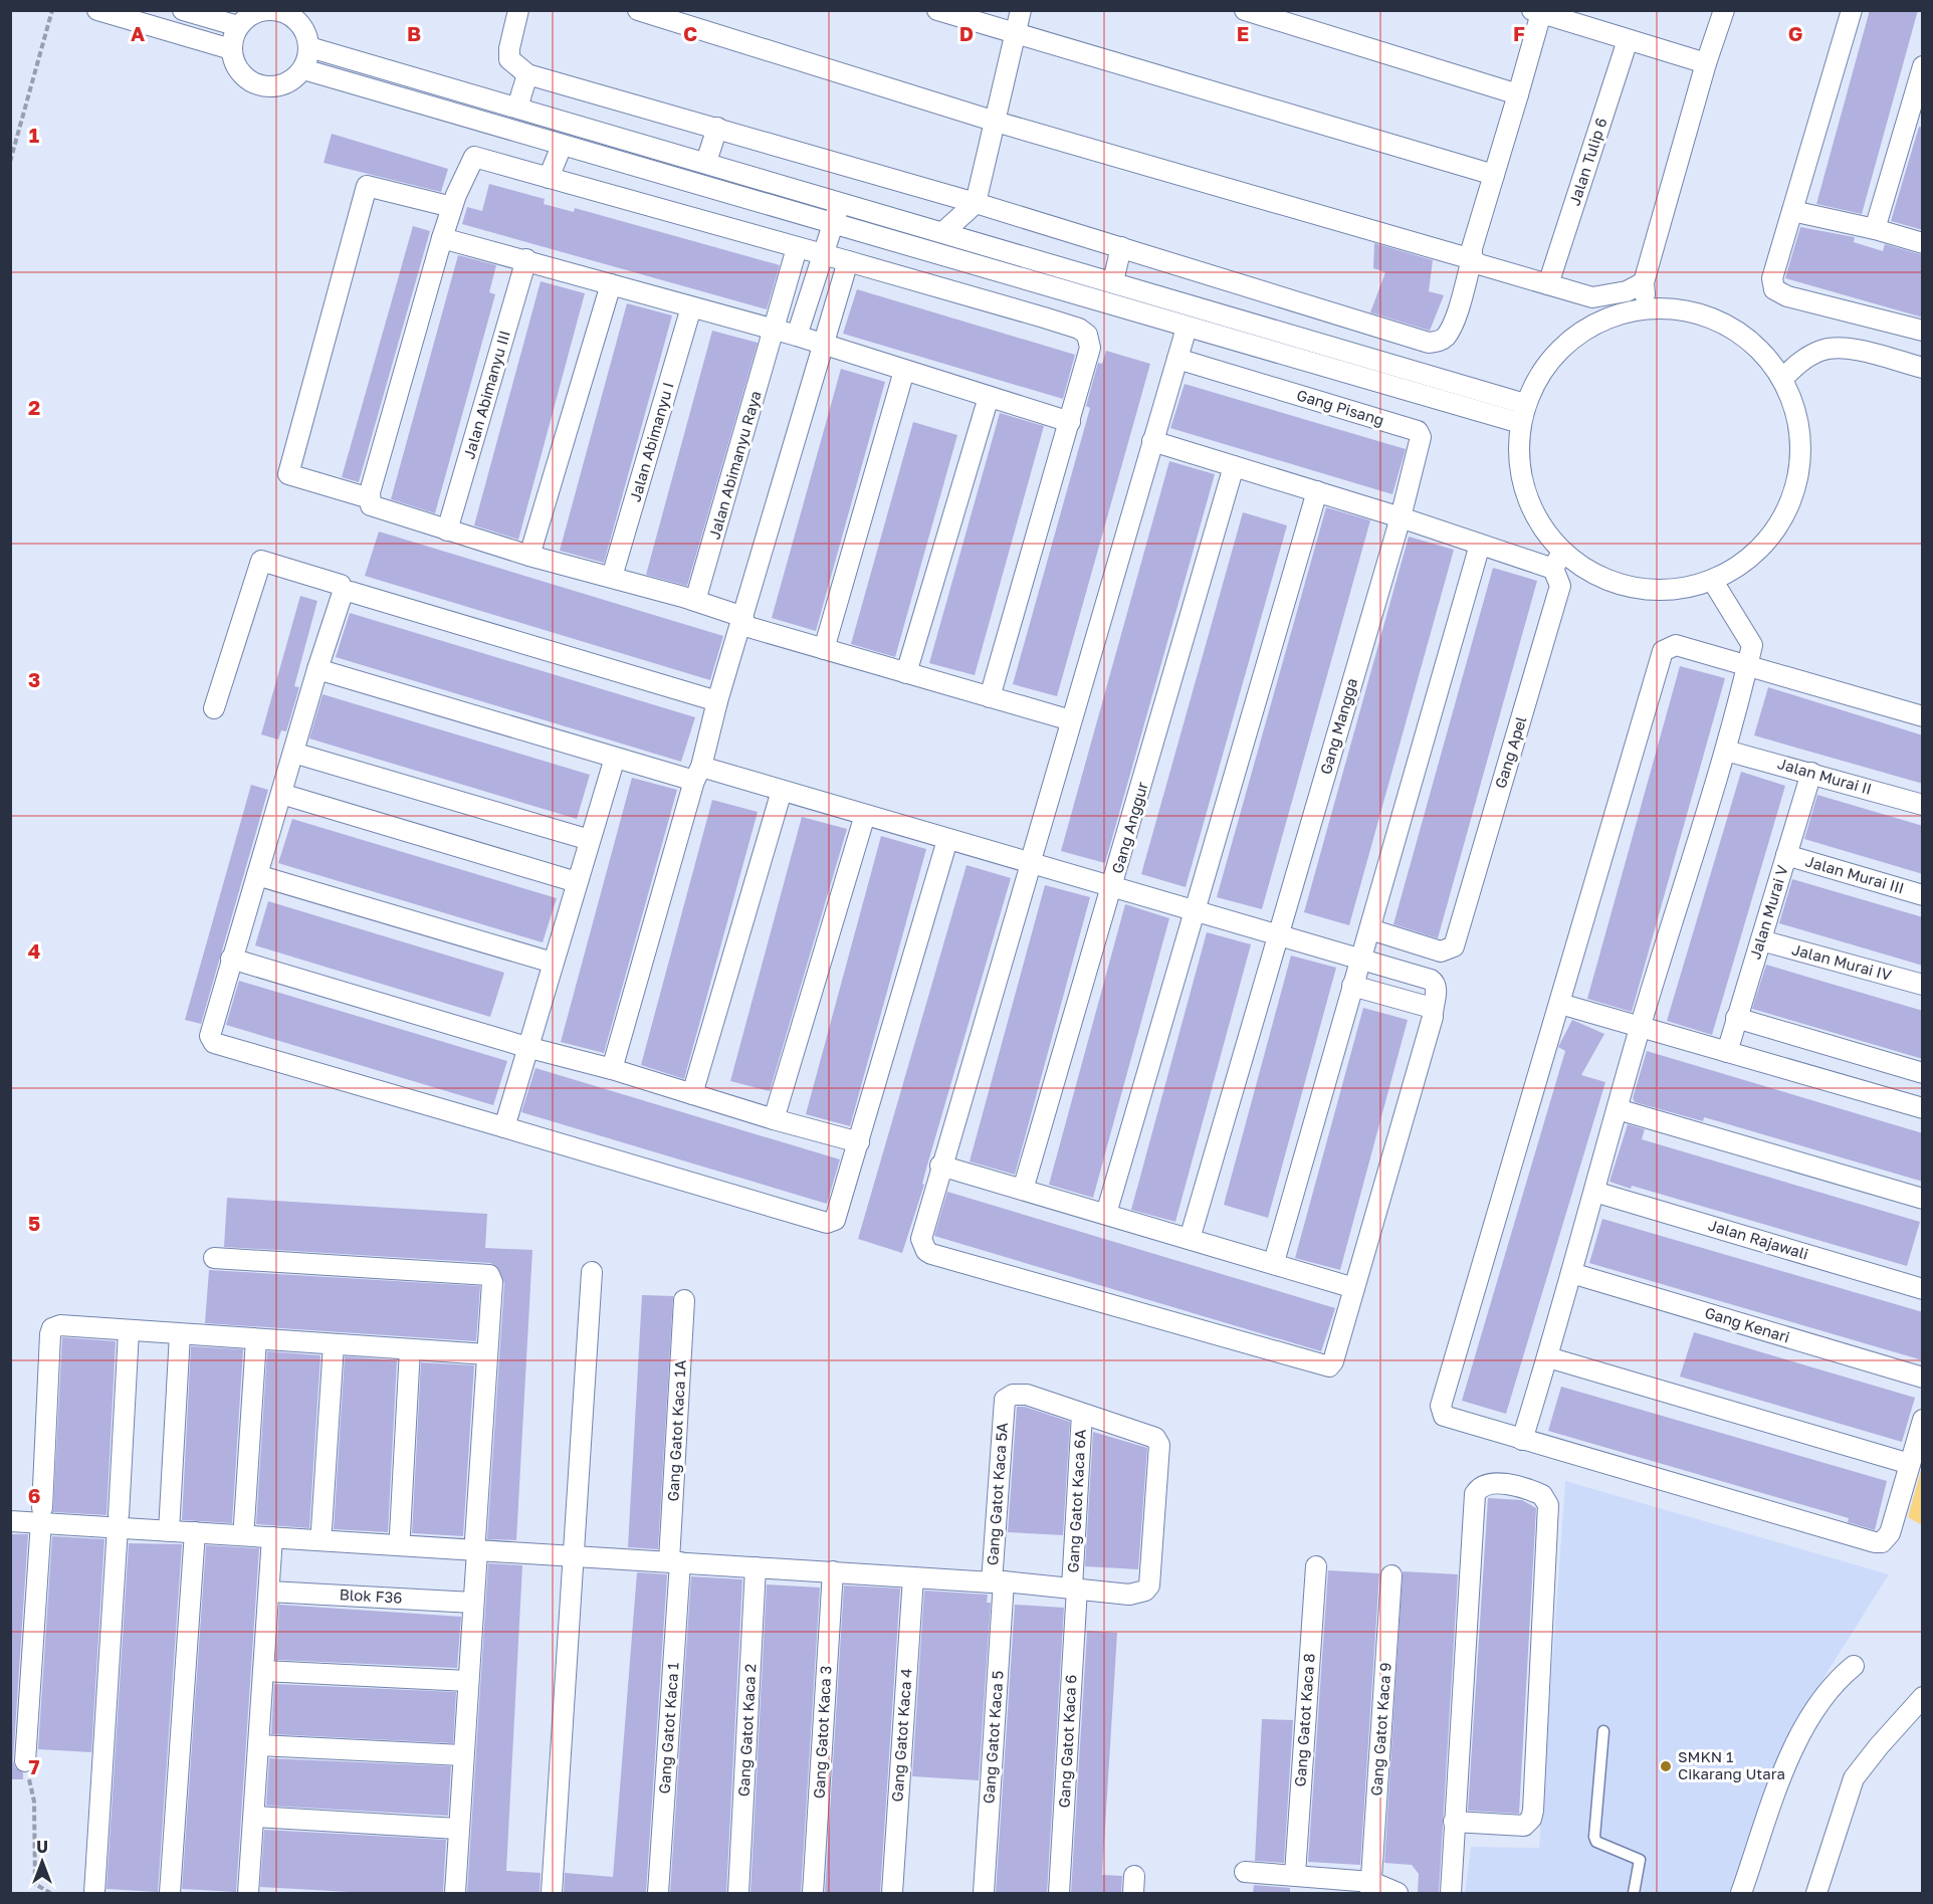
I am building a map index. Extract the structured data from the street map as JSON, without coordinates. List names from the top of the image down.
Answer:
{
  "streets": {
    "street": [
      "Jalan Tulip 6",
      "Jalan Abimanyu III",
      "Gang Pisang",
      "Jalan Abimanyu I",
      "Jalan Abimanyu Raya",
      "Gang Mangga",
      "Gang Apel",
      "Jalan Murai II",
      "Gang Anggur",
      "Jalan Murai III",
      "Jalan Murai V",
      "Jalan Murai IV",
      "Jalan Rajawali",
      "Gang Kenari",
      "Gang Gatot Kaca 1A",
      "Gang Gatot Kaca 5A",
      "Gang Gatot Kaca 6A",
      "Blok F36",
      "Gang Gatot Kaca 8",
      "Gang Gatot Kaca 1",
      "Gang Gatot Kaca 9",
      "Gang Gatot Kaca 2",
      "Gang Gatot Kaca 3",
      "Gang Gatot Kaca 4",
      "Gang Gatot Kaca 5",
      "Gang Gatot Kaca 6"
    ]
  },
  "crossings": [
    ["Gang Pisang", "Gang Mangga"],
    ["Jalan Murai II", "Jalan Murai V"],
    ["Jalan Murai III", "Jalan Murai V"],
    ["Jalan Murai V", "Jalan Murai IV"],
    ["Gang Gatot Kaca 1A", "Gang Gatot Kaca 1"],
    ["Gang Gatot Kaca 5A", "Gang Gatot Kaca 6A"],
    ["Gang Gatot Kaca 5A", "Gang Gatot Kaca 5"],
    ["Gang Gatot Kaca 6A", "Gang Gatot Kaca 6"]
  ],
  "places": ["SMKN 1 Cikarang Utara"],
  "north": "top",
  "grid": {
    "columns": [
      "A",
      "B",
      "C",
      "D",
      "E",
      "F",
      "G"
    ],
    "rows": [
      "1",
      "2",
      "3",
      "4",
      "5",
      "6",
      "7"
    ]
  }
}
